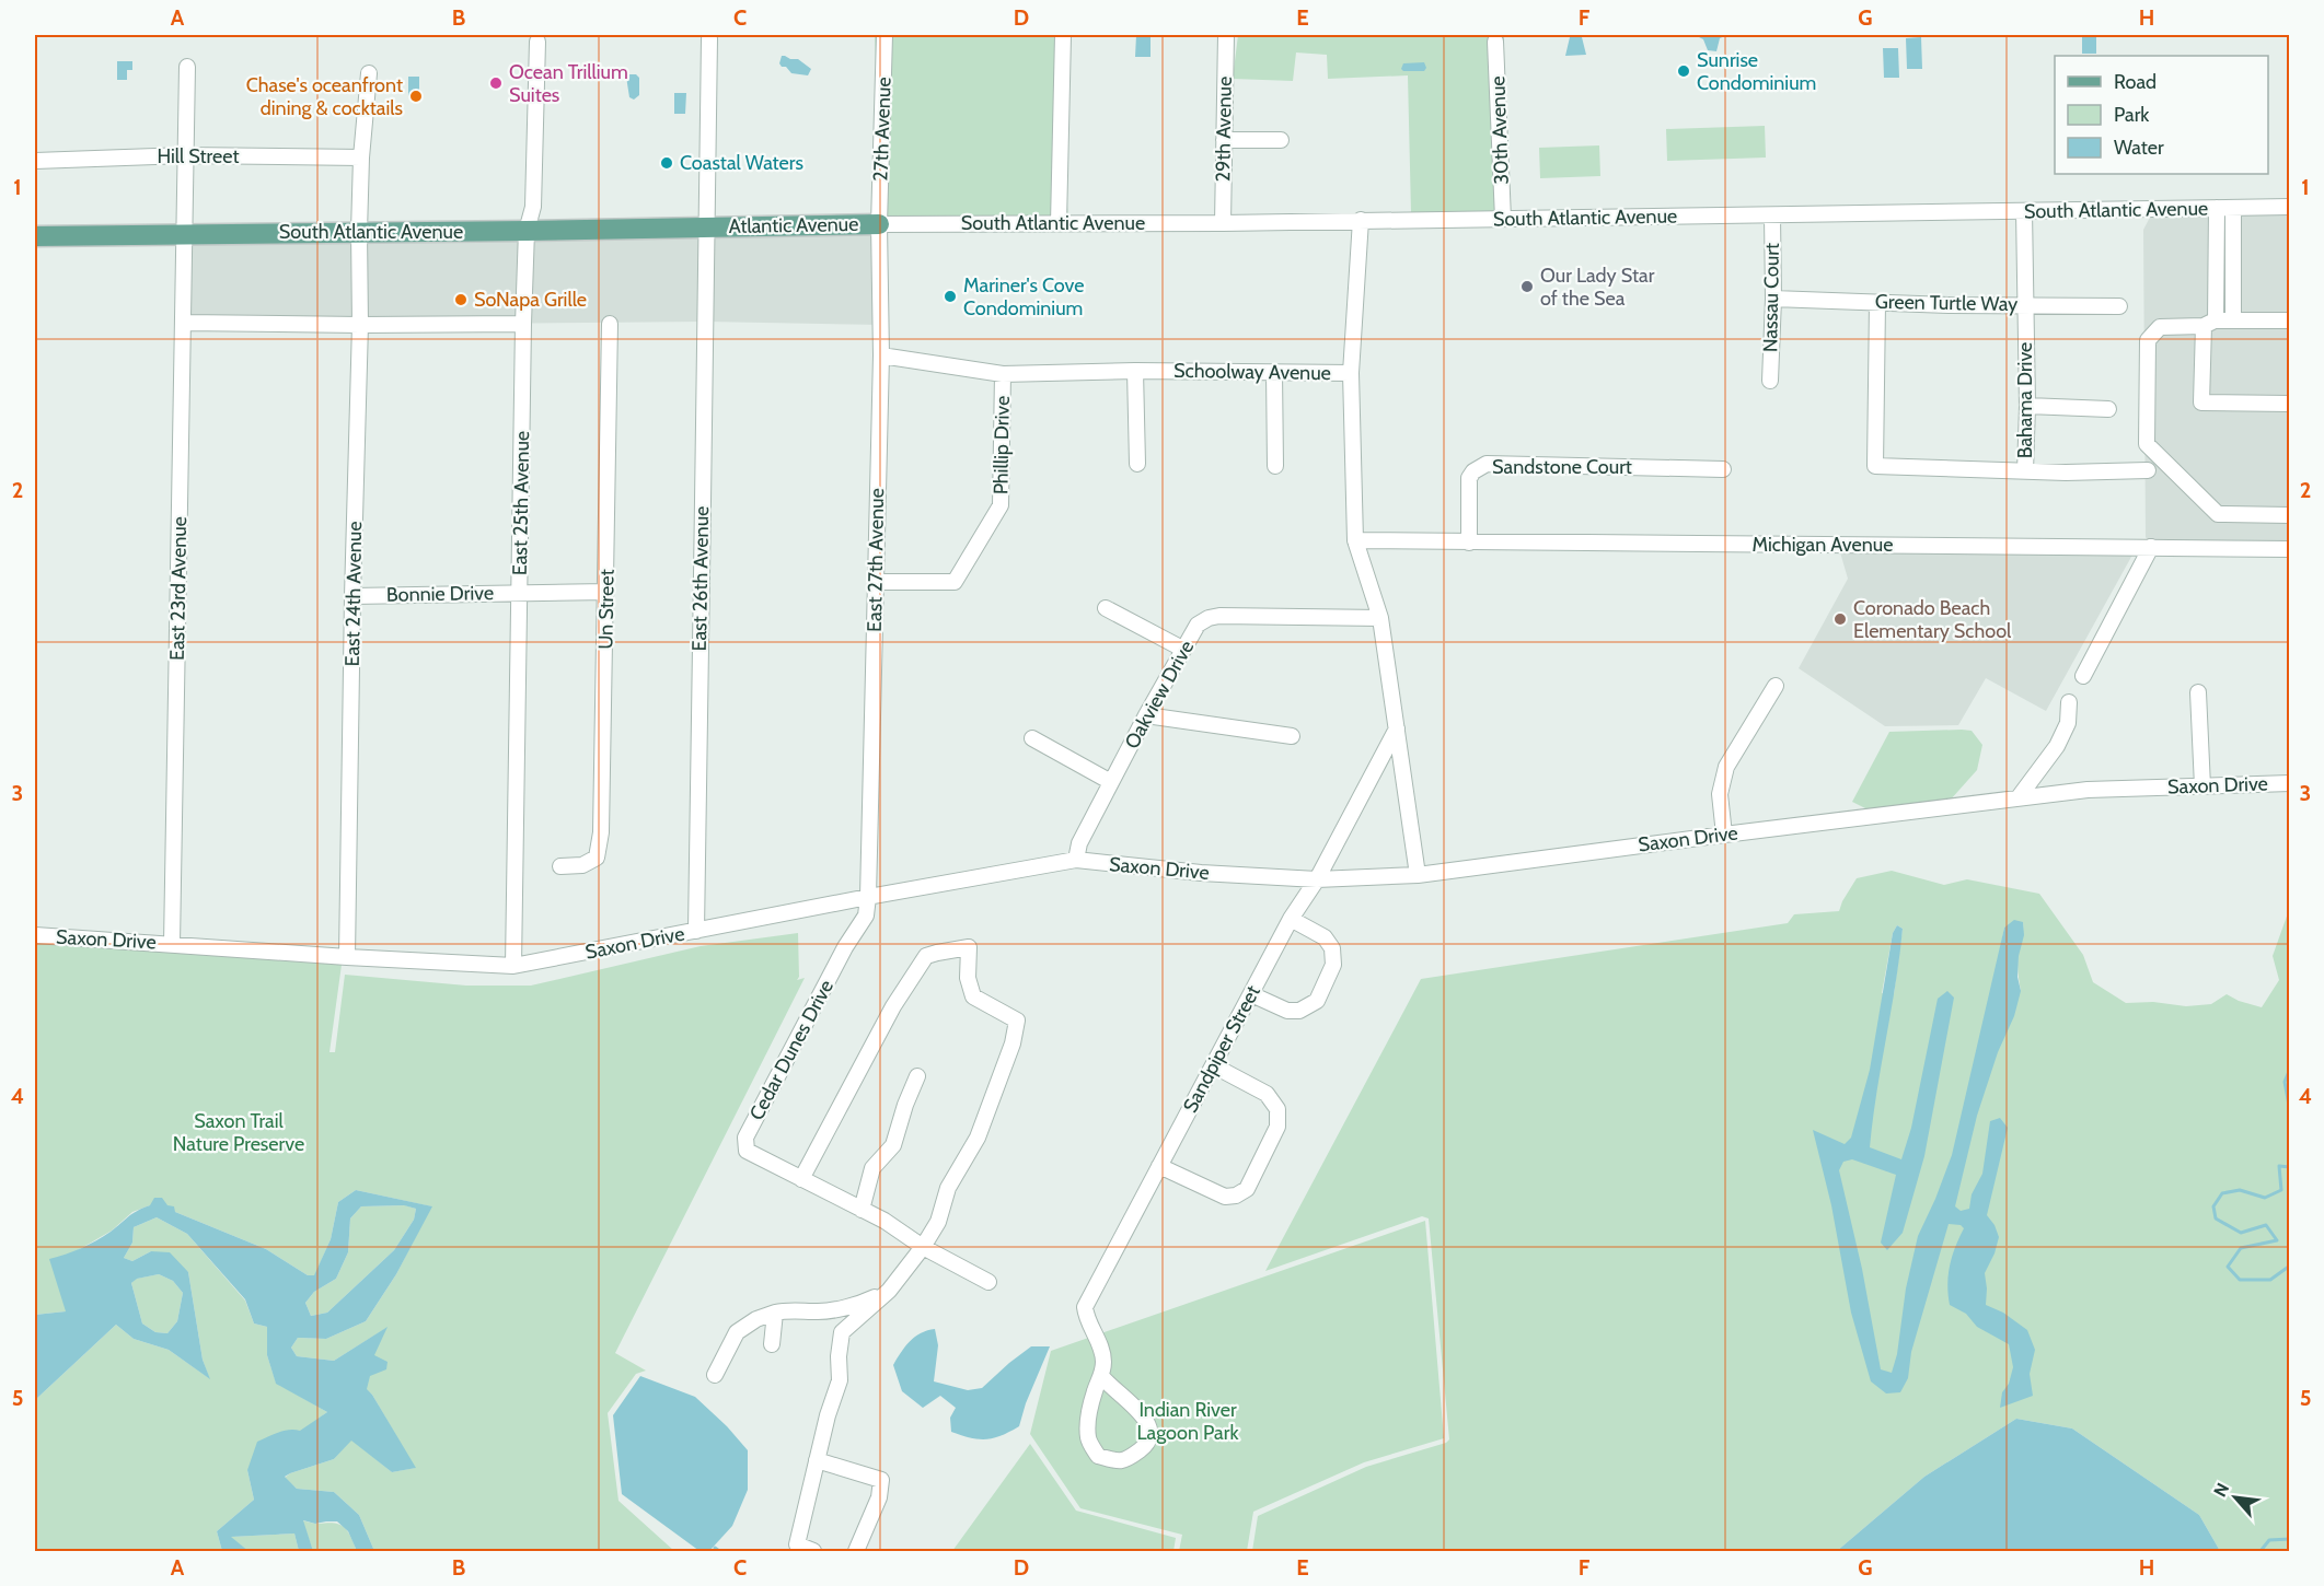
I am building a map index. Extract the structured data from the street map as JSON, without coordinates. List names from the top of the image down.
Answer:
{
  "streets": {
    "main road": ["South Atlantic Avenue", "Atlantic Avenue"],
    "street": [
      "27th Avenue",
      "29th Avenue",
      "30th Avenue",
      "Hill Street",
      "Nassau Court",
      "Green Turtle Way",
      "Schoolway Avenue",
      "Bahama Drive",
      "Phillip Drive",
      "Sandstone Court",
      "East 25th Avenue",
      "Michigan Avenue",
      "East 27th Avenue",
      "East 26th Avenue",
      "East 23rd Avenue",
      "East 24th Avenue",
      "Bonnie Drive",
      "Un Street",
      "Oakview Drive",
      "Saxon Drive",
      "Sandpiper Street",
      "Cedar Dunes Drive"
    ]
  },
  "crossings": [
    ["27th Avenue", "South Atlantic Avenue"],
    ["27th Avenue", "Atlantic Avenue"],
    ["27th Avenue", "East 27th Avenue"],
    ["29th Avenue", "South Atlantic Avenue"],
    ["30th Avenue", "South Atlantic Avenue"],
    ["Hill Street", "East 23rd Avenue"],
    ["Hill Street", "East 24th Avenue"],
    ["South Atlantic Avenue", "Atlantic Avenue"],
    ["South Atlantic Avenue", "Nassau Court"],
    ["South Atlantic Avenue", "Bahama Drive"],
    ["South Atlantic Avenue", "East 25th Avenue"],
    ["South Atlantic Avenue", "East 27th Avenue"],
    ["South Atlantic Avenue", "East 26th Avenue"],
    ["South Atlantic Avenue", "East 23rd Avenue"],
    ["South Atlantic Avenue", "East 24th Avenue"],
    ["Atlantic Avenue", "East 27th Avenue"],
    ["Atlantic Avenue", "East 26th Avenue"],
    ["Nassau Court", "Green Turtle Way"],
    ["Green Turtle Way", "Bahama Drive"],
    ["Schoolway Avenue", "Phillip Drive"],
    ["Schoolway Avenue", "Michigan Avenue"],
    ["Schoolway Avenue", "East 27th Avenue"],
    ["Schoolway Avenue", "Oakview Drive"],
    ["Schoolway Avenue", "Saxon Drive"],
    ["Schoolway Avenue", "Sandpiper Street"],
    ["Phillip Drive", "East 27th Avenue"],
    ["Sandstone Court", "Michigan Avenue"],
    ["East 25th Avenue", "Bonnie Drive"],
    ["East 25th Avenue", "Saxon Drive"],
    ["East 27th Avenue", "Saxon Drive"],
    ["East 27th Avenue", "Cedar Dunes Drive"],
    ["East 26th Avenue", "Saxon Drive"],
    ["East 23rd Avenue", "Saxon Drive"],
    ["East 24th Avenue", "Bonnie Drive"],
    ["East 24th Avenue", "Saxon Drive"],
    ["Bonnie Drive", "Un Street"],
    ["Oakview Drive", "Saxon Drive"],
    ["Saxon Drive", "Sandpiper Street"],
    ["Saxon Drive", "Cedar Dunes Drive"]
  ],
  "parks": ["Saxon Trail Nature Preserve", "Indian River Lagoon Park"],
  "places": [
    "Sunrise Condominium",
    "Ocean Trillium Suites",
    "Chase's oceanfront dining & cocktails",
    "Coastal Waters",
    "Our Lady Star of the Sea",
    "Mariner's Cove Condominium",
    "SoNapa Grille",
    "Coronado Beach Elementary School"
  ],
  "legend": ["Road", "Park", "Water"],
  "north": "top left",
  "grid": {
    "columns": [
      "A",
      "B",
      "C",
      "D",
      "E",
      "F",
      "G",
      "H"
    ],
    "rows": [
      "1",
      "2",
      "3",
      "4",
      "5"
    ]
  }
}
